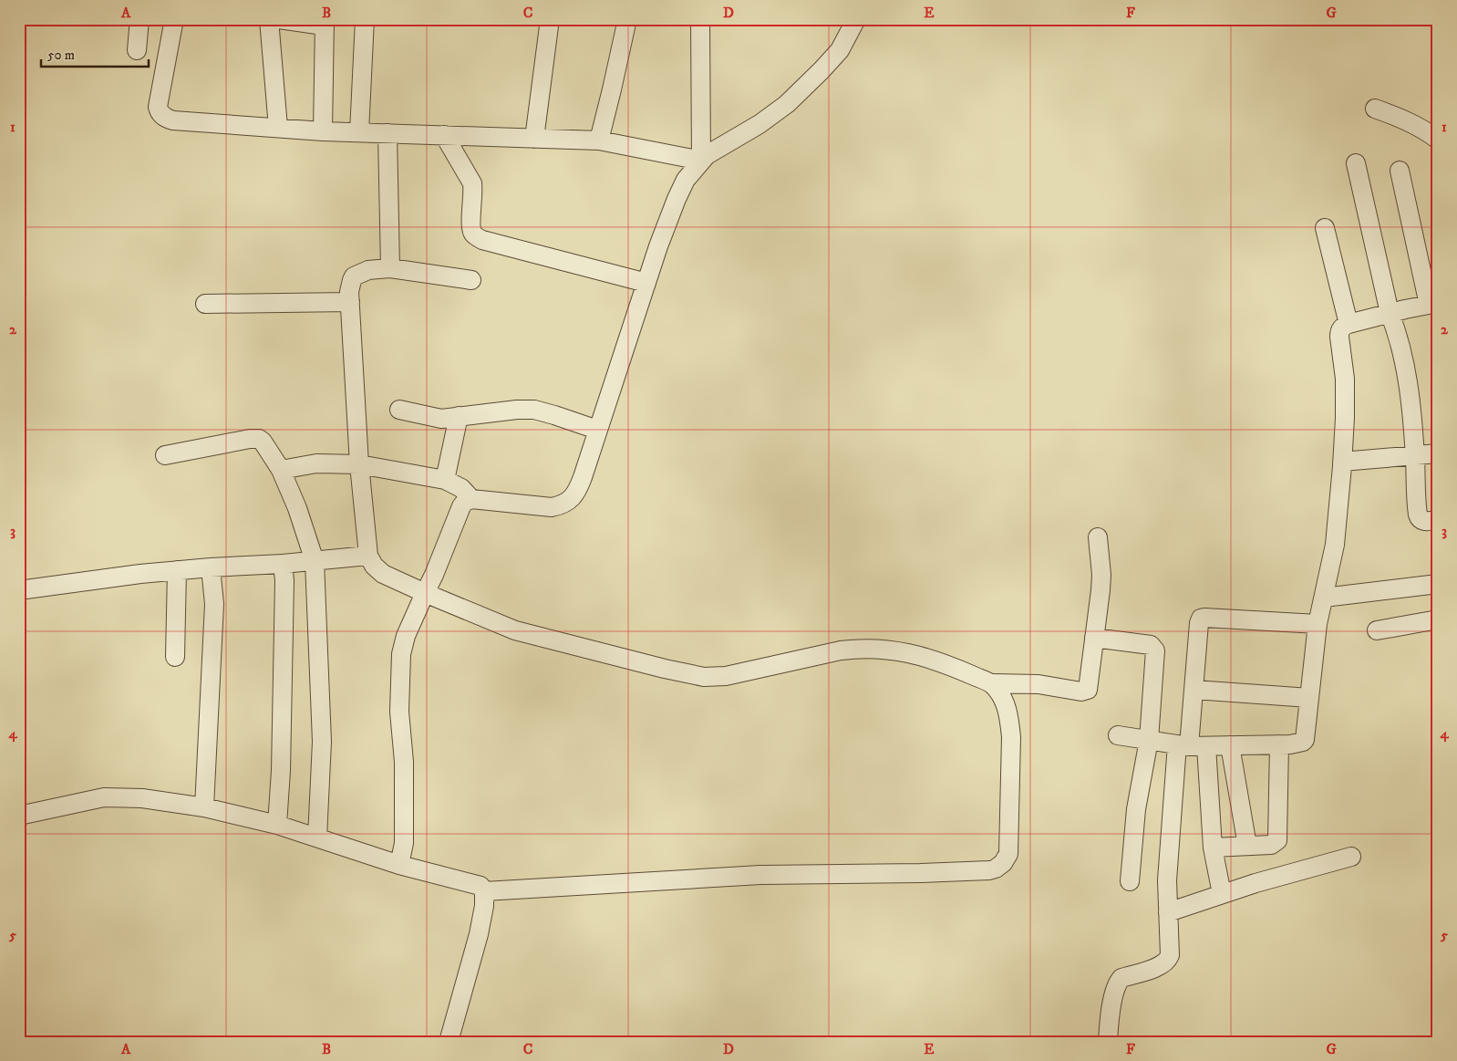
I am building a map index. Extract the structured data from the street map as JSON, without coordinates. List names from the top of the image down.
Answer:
{
  "scale_bar": "50 m",
  "grid": {
    "columns": [
      "A",
      "B",
      "C",
      "D",
      "E",
      "F",
      "G"
    ],
    "rows": [
      "1",
      "2",
      "3",
      "4",
      "5"
    ]
  }
}
